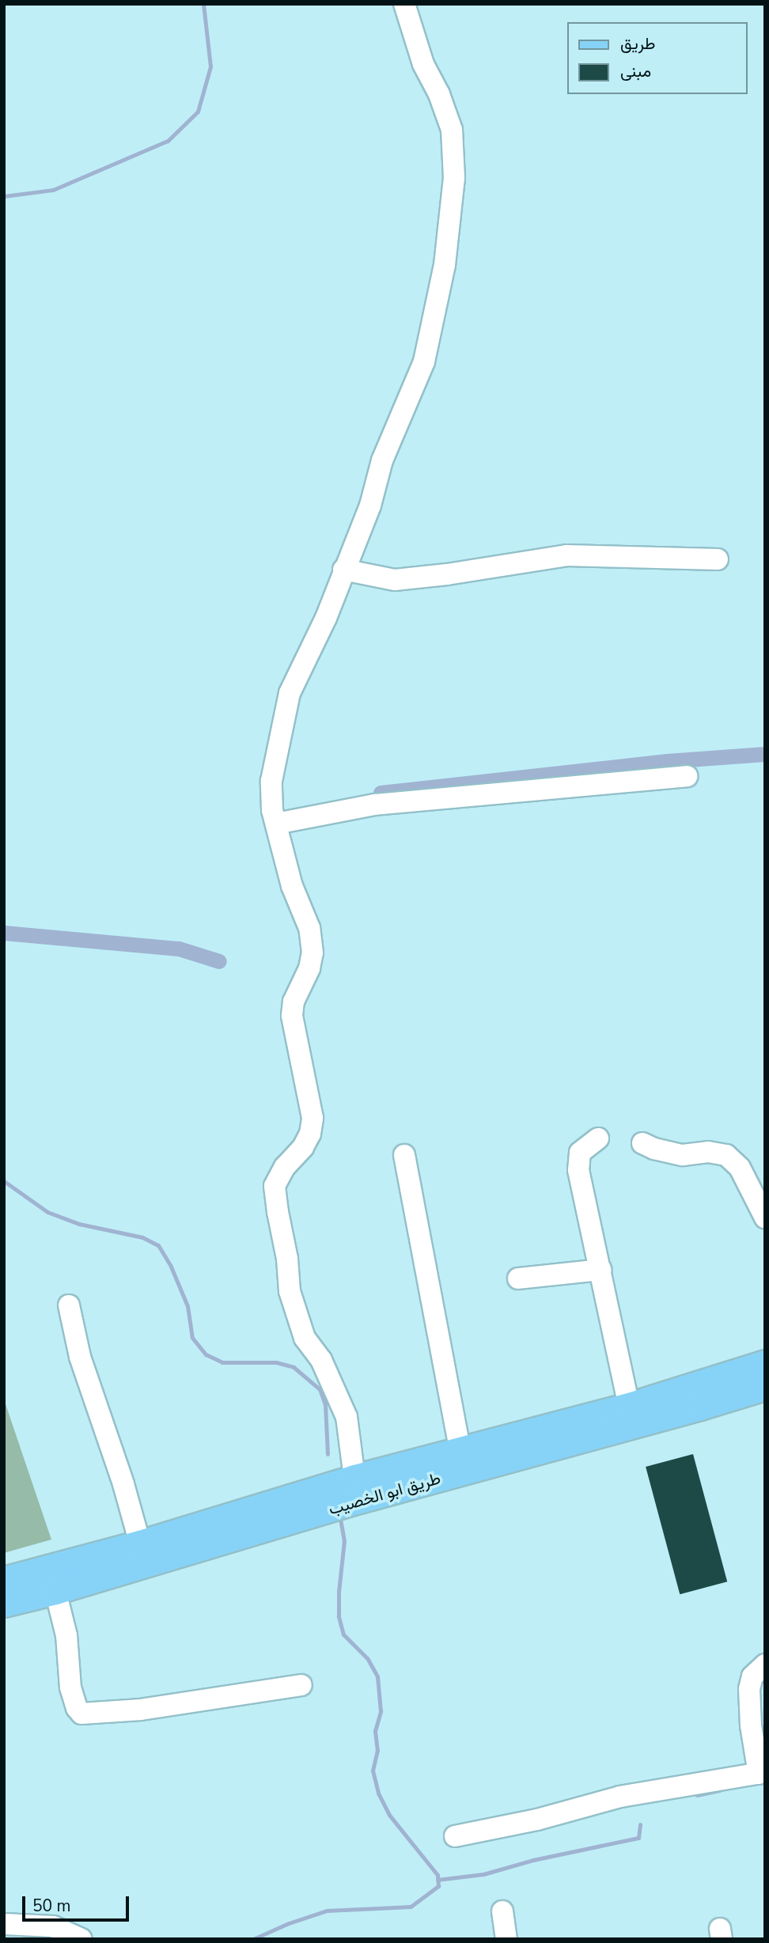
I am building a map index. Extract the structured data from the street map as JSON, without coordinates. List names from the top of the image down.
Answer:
{
  "streets": {
    "main road": ["طريق ابو الخصيب"]
  },
  "legend": ["طريق", "مبنى"],
  "scale_bar": "50 m"
}
